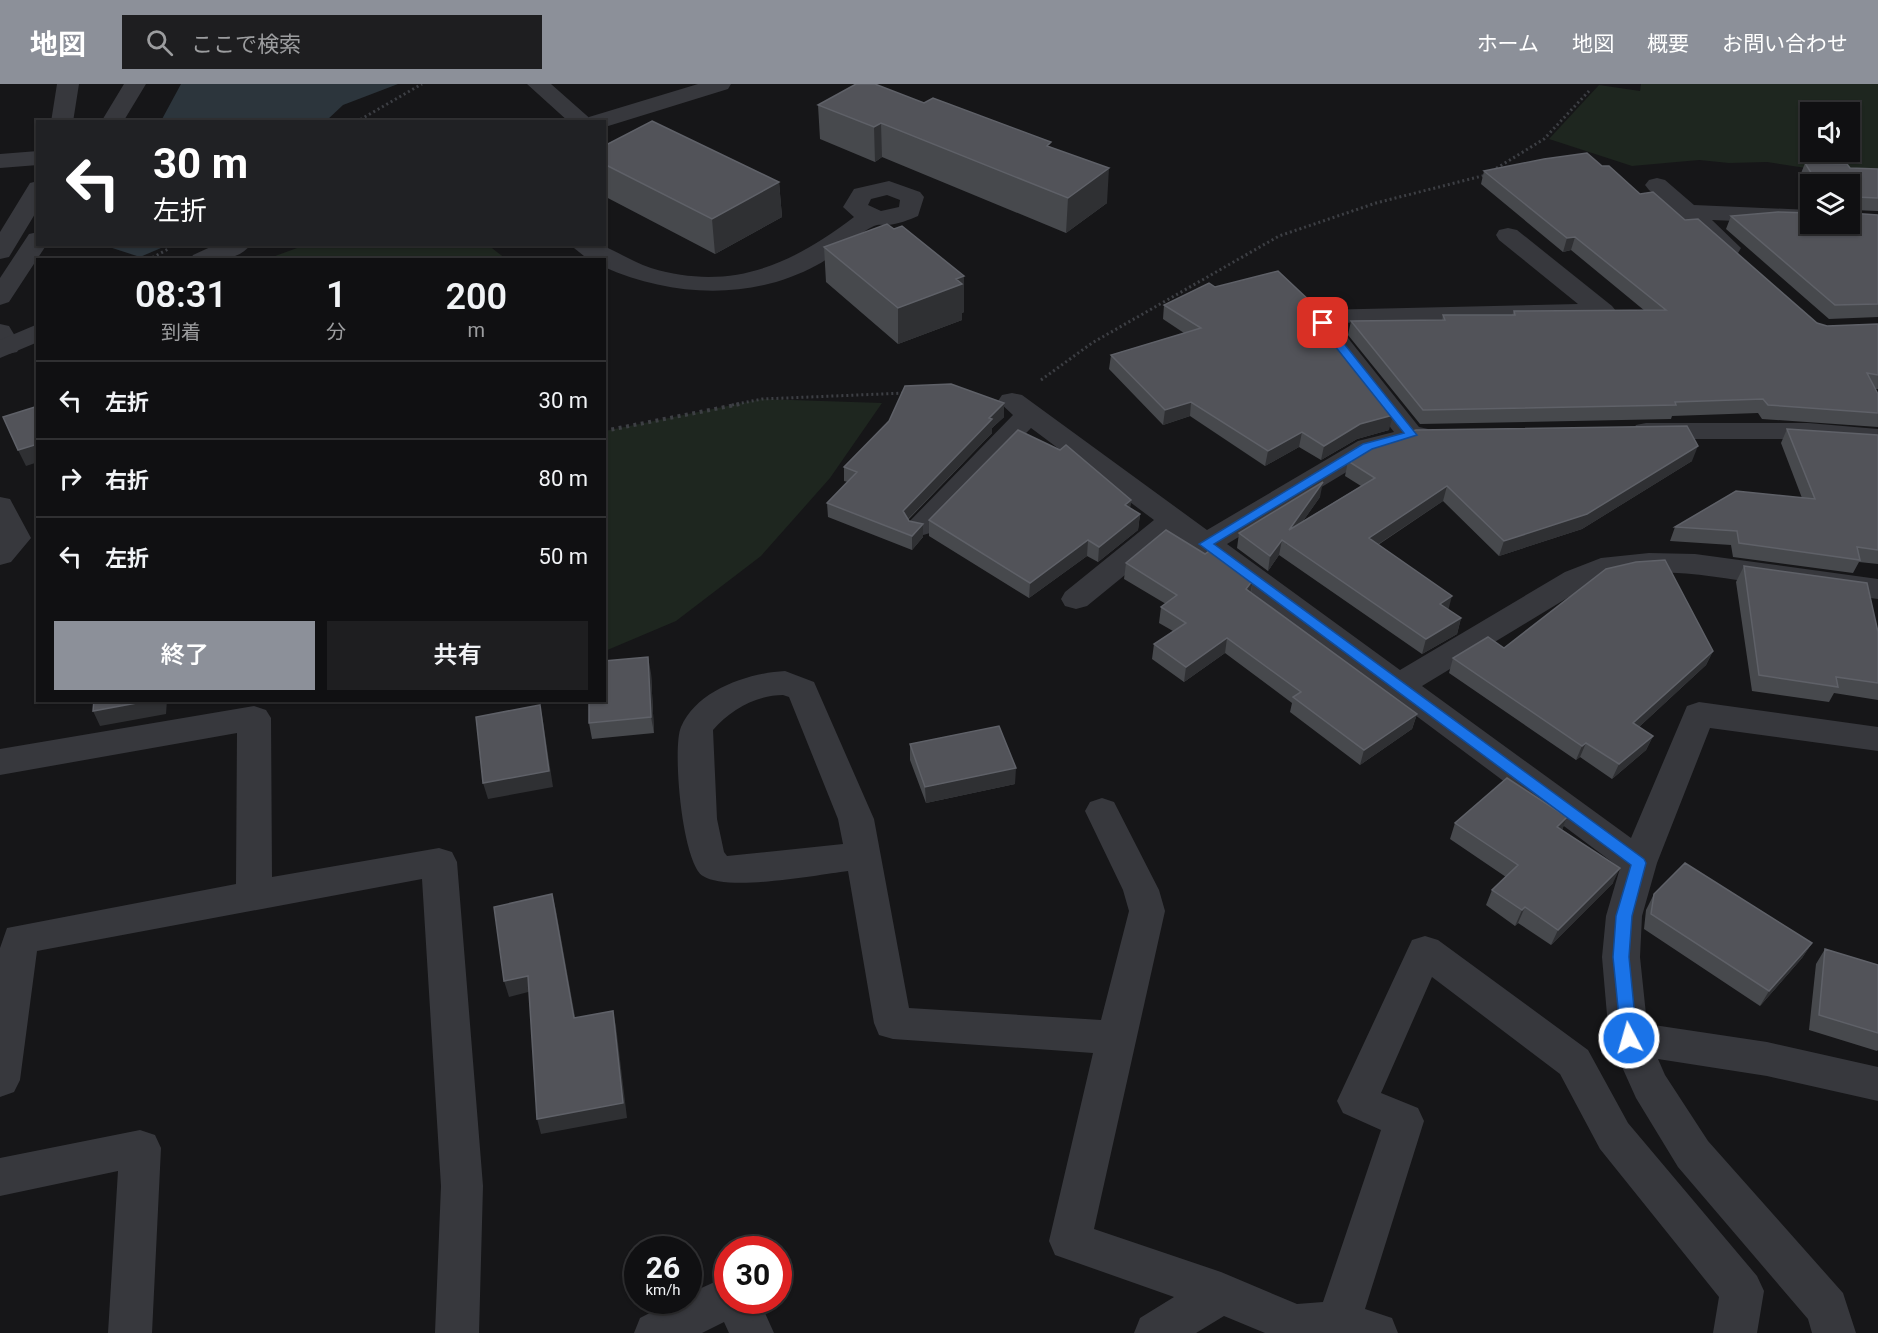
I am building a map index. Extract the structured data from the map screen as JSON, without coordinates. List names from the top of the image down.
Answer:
{
  "page": {
    "header": "地図",
    "search": "ここで検索",
    "nav": [
      "ホーム",
      "地図",
      "概要",
      "お問い合わせ"
    ],
    "turn": ["30 m", "左折"],
    "eta": [
      "08:31",
      "到着",
      "1",
      "分",
      "200",
      "m"
    ],
    "list": [
      {
        "name": "左折",
        "value": "30 m"
      },
      {
        "name": "右折",
        "value": "80 m"
      },
      {
        "name": "左折",
        "value": "50 m"
      }
    ],
    "buttons": ["終了", "共有"],
    "speed": "26 km/h",
    "limit": "30"
  }
}
